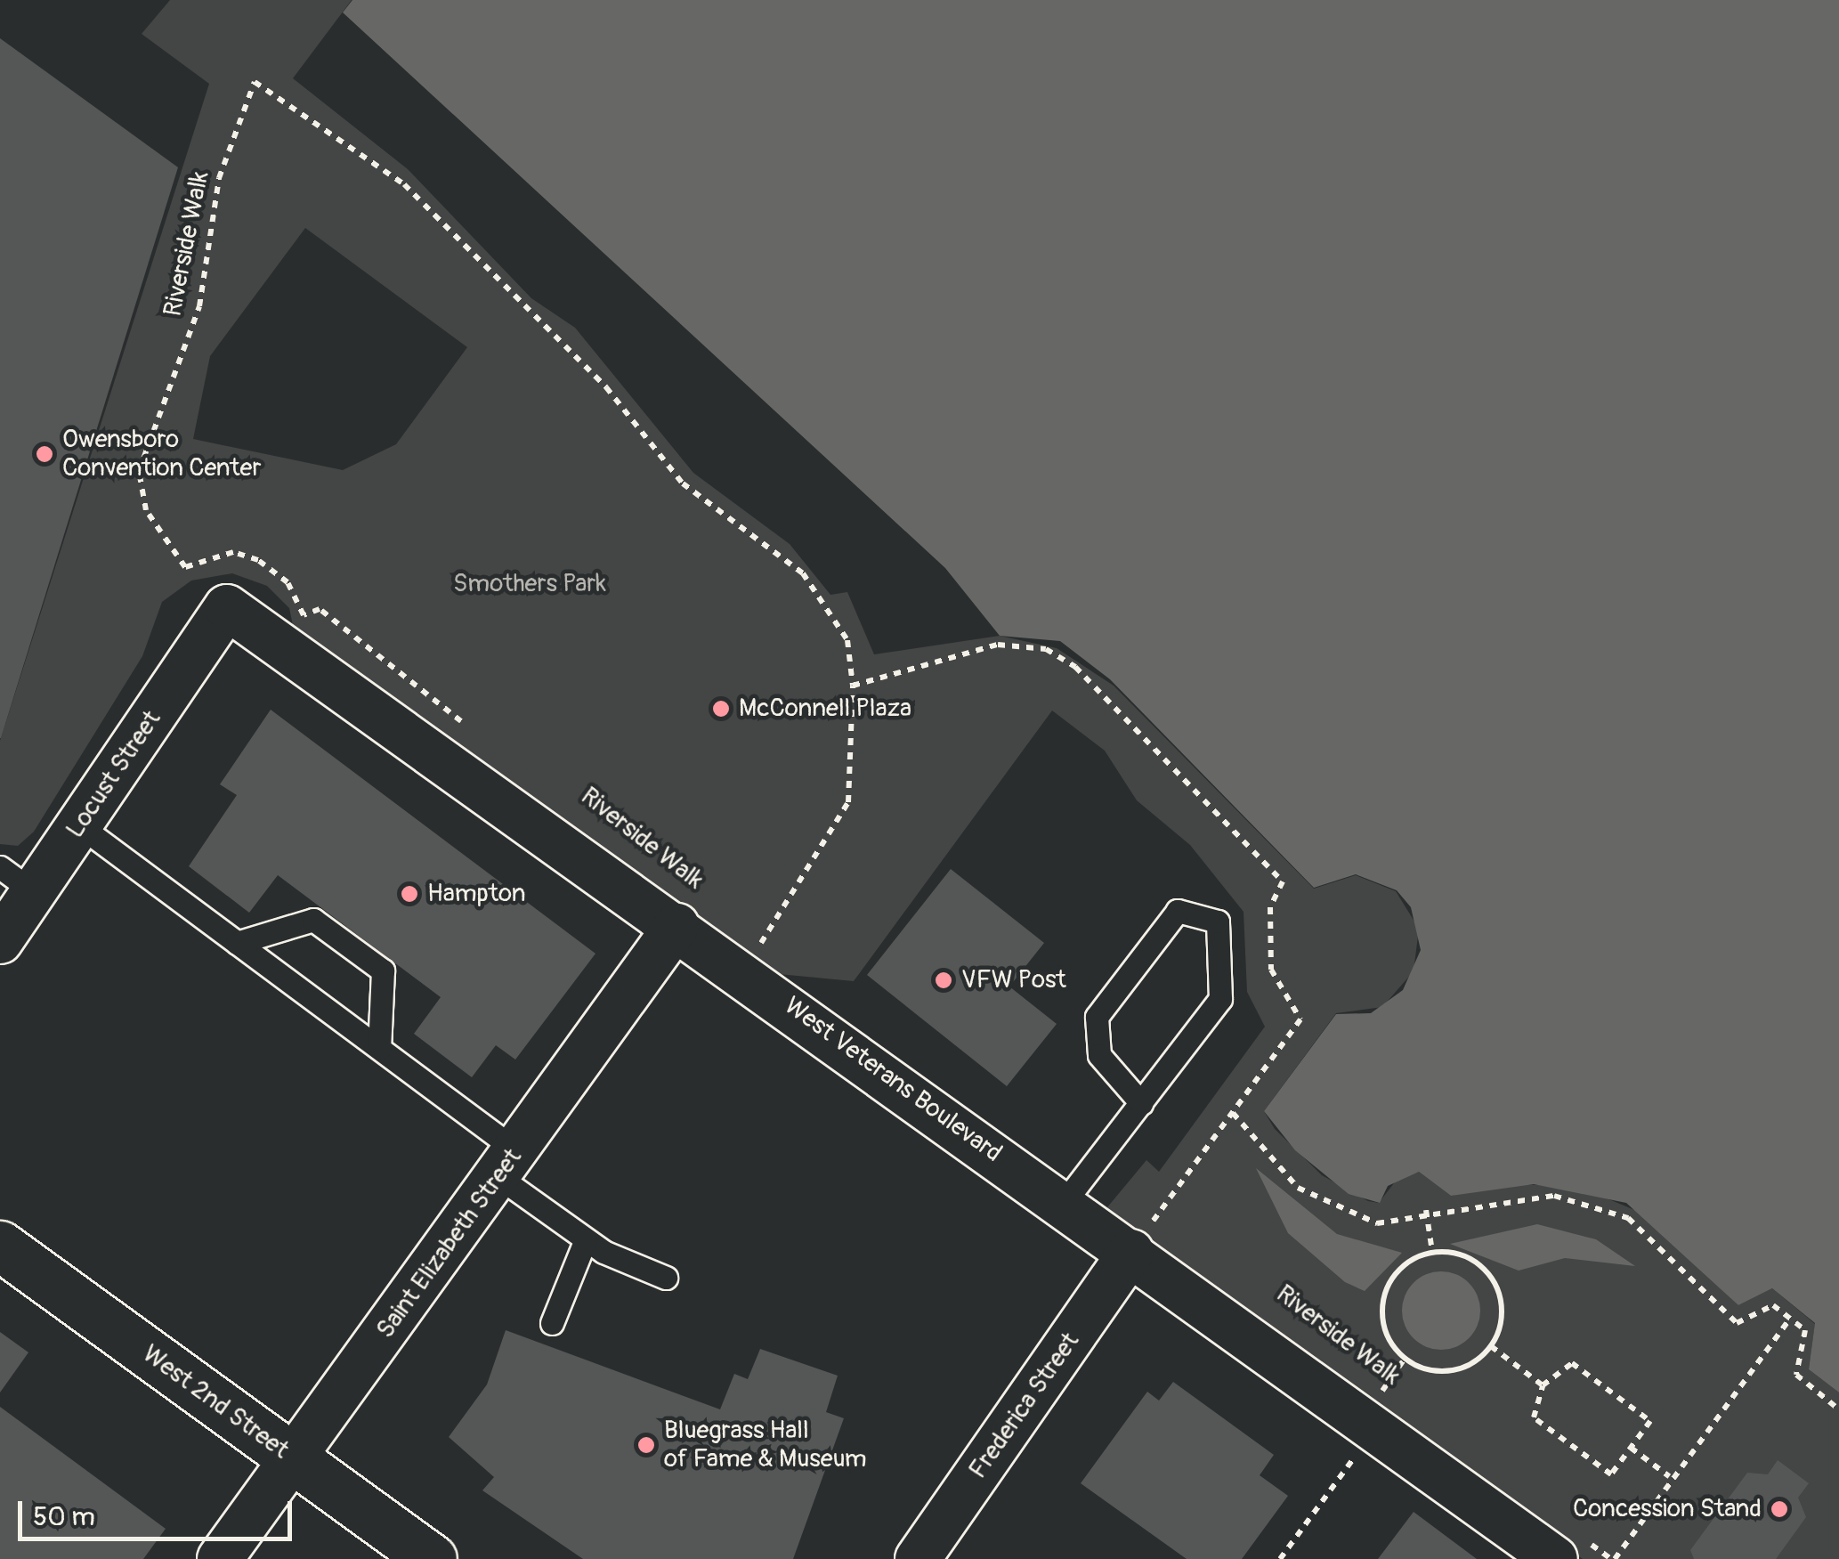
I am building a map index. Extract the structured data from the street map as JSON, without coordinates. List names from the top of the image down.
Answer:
{
  "streets": {
    "main road": ["West 2nd Street"],
    "street": [
      "Locust Street",
      "West Veterans Boulevard",
      "Saint Elizabeth Street",
      "Frederica Street"
    ],
    "path": ["Riverside Walk"]
  },
  "crossings": [
    ["Riverside Walk", "West Veterans Boulevard"],
    ["Locust Street", "West Veterans Boulevard"],
    ["West Veterans Boulevard", "Saint Elizabeth Street"],
    ["West Veterans Boulevard", "Frederica Street"],
    ["Saint Elizabeth Street", "West 2nd Street"]
  ],
  "parks": ["Smothers Park"],
  "places": [
    "Owensboro Convention Center",
    "McConnell Plaza",
    "Hampton",
    "VFW Post",
    "Bluegrass Hall of Fame & Museum",
    "Concession Stand"
  ],
  "scale_bar": "50 m"
}
